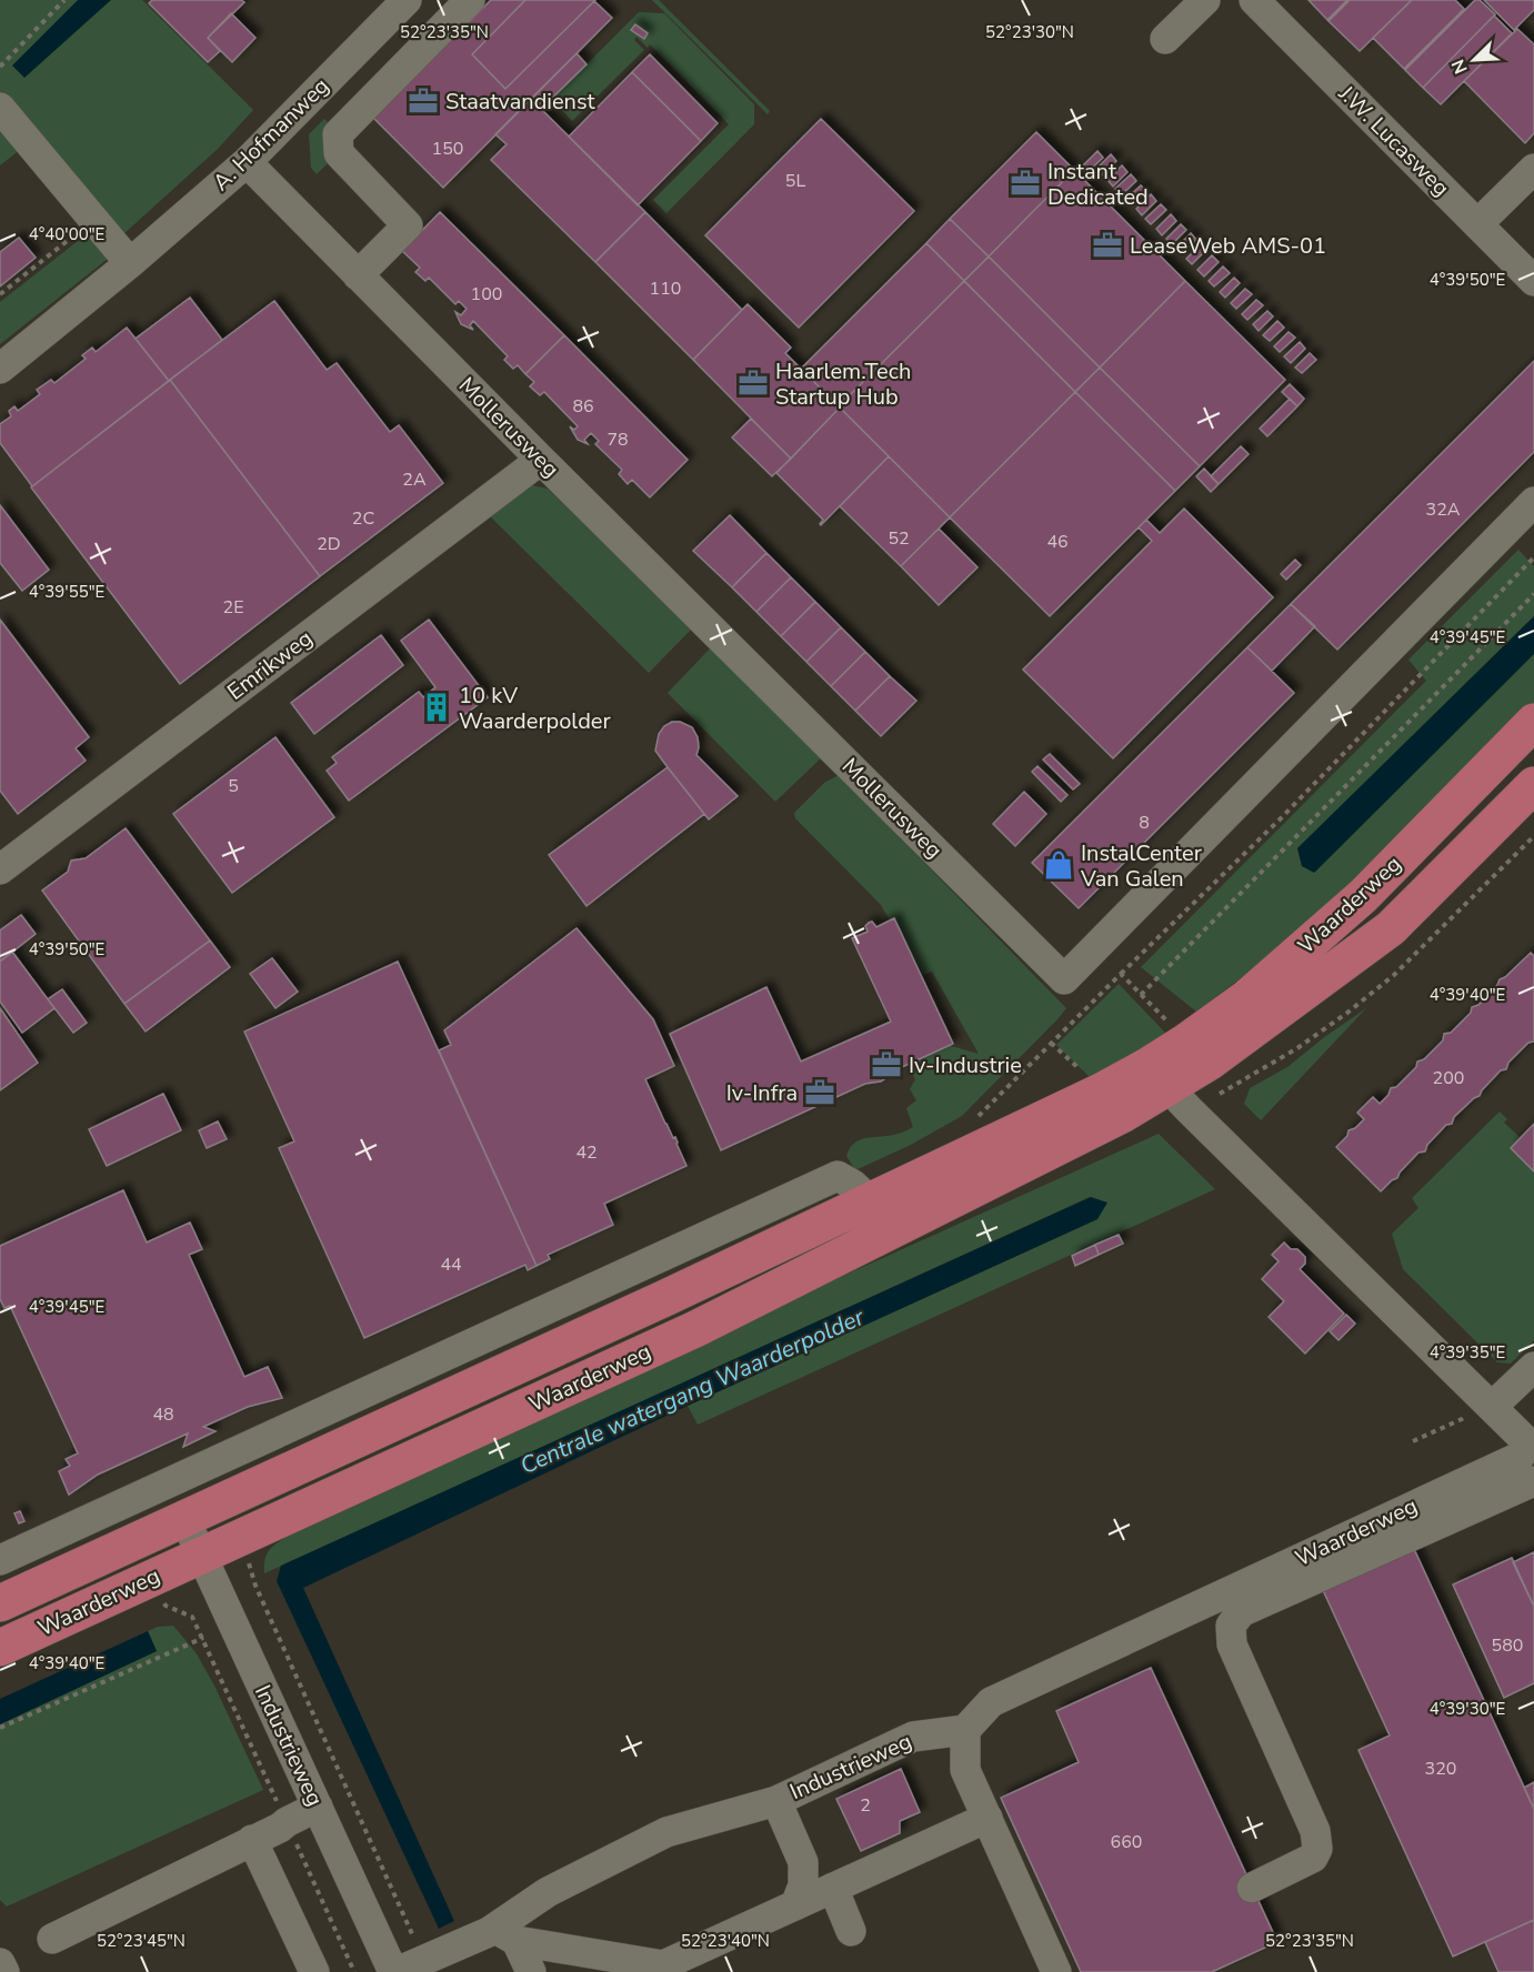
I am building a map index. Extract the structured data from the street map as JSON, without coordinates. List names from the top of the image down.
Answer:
{
  "streets": {
    "main road": ["Waarderweg"],
    "street": [
      "A. Hofmanweg",
      "J.W. Lucasweg",
      "Mollerusweg",
      "Emrikweg",
      "Industrieweg"
    ]
  },
  "crossings": [
    ["A. Hofmanweg", "Mollerusweg"],
    ["Mollerusweg", "Emrikweg"],
    ["Waarderweg", "Industrieweg"]
  ],
  "water": ["Centrale watergang Waarderpolder"],
  "places": {
    "office": [
      "Staatvandienst",
      "Instant Dedicated",
      "LeaseWeb AMS-01",
      "Haarlem.Tech Startup Hub",
      "Iv-Industrie",
      "Iv-Infra"
    ],
    "building": ["10 kV Waarderpolder"],
    "shop": ["InstalCenter Van Galen"]
  },
  "house_numbers": [
    "150",
    "5L",
    "110",
    "100",
    "86",
    "78",
    "2A",
    "32A",
    "2C",
    "52",
    "46",
    "2D",
    "2E",
    "5",
    "8",
    "200",
    "42",
    "44",
    "48",
    "580",
    "320",
    "2",
    "660"
  ],
  "north": "bottom left",
  "coordinates": [
    "52°23'30\"N",
    "52°23'35\"N",
    "4°40'00\"E",
    "4°39'50\"E",
    "4°39'55\"E",
    "4°39'45\"E",
    "4°39'40\"E",
    "4°39'35\"E",
    "4°39'30\"E",
    "52°23'45\"N",
    "52°23'40\"N"
  ]
}
